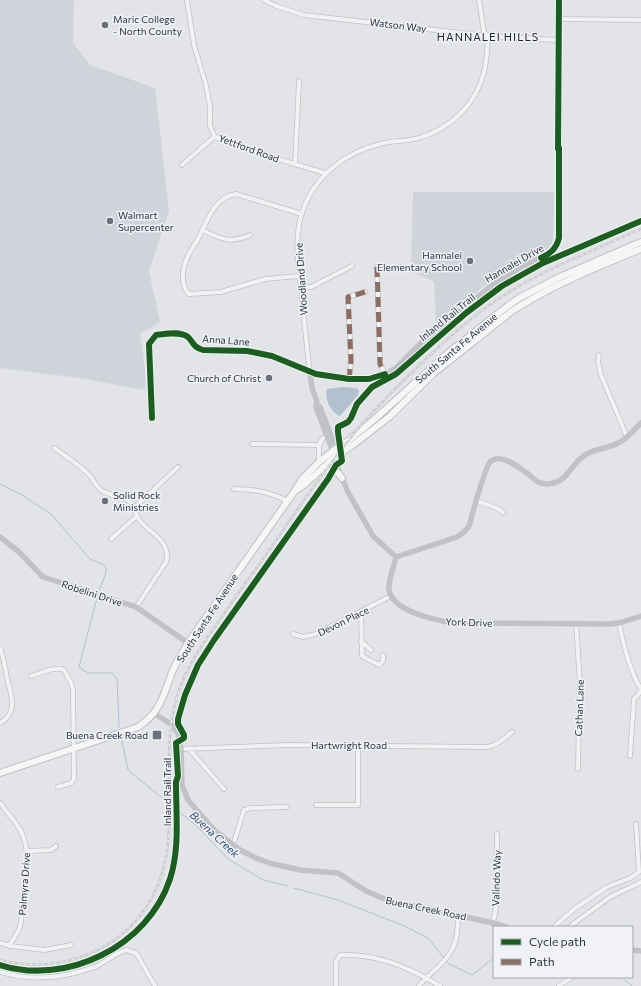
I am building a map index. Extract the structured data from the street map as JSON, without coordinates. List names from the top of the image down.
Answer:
{
  "streets": {
    "main road": ["South Santa Fe Avenue"],
    "street": [
      "Watson Way",
      "Yettford Road",
      "Hannalei Drive",
      "Woodland Drive",
      "Anna Lane",
      "Robelini Drive",
      "Devon Place",
      "York Drive",
      "Cathan Lane",
      "Hartwright Road",
      "Valindo Way",
      "Palmyra Drive",
      "Buena Creek Road"
    ],
    "cycle path": ["Inland Rail Trail"]
  },
  "crossings": [
    ["Watson Way", "Hannalei Drive"],
    ["Watson Way", "Woodland Drive"],
    ["Yettford Road", "Woodland Drive"],
    ["Hannalei Drive", "Woodland Drive"],
    ["Hannalei Drive", "Anna Lane"],
    ["Woodland Drive", "Anna Lane"],
    ["Woodland Drive", "South Santa Fe Avenue"],
    ["South Santa Fe Avenue", "Robelini Drive"],
    ["South Santa Fe Avenue", "Buena Creek Road"],
    ["Devon Place", "York Drive"],
    ["York Drive", "Cathan Lane"],
    ["Hartwright Road", "Buena Creek Road"],
    ["Valindo Way", "Buena Creek Road"]
  ],
  "districts": ["HANNALEI HILLS"],
  "water": ["Buena Creek"],
  "places": {
    "other": [
      "Maric College - North County",
      "Walmart Supercenter",
      "Hannalei Elementary School",
      "Church of Christ",
      "Solid Rock Ministries"
    ],
    "transit": ["Buena Creek Road"]
  },
  "legend": ["Cycle path", "Path"]
}
